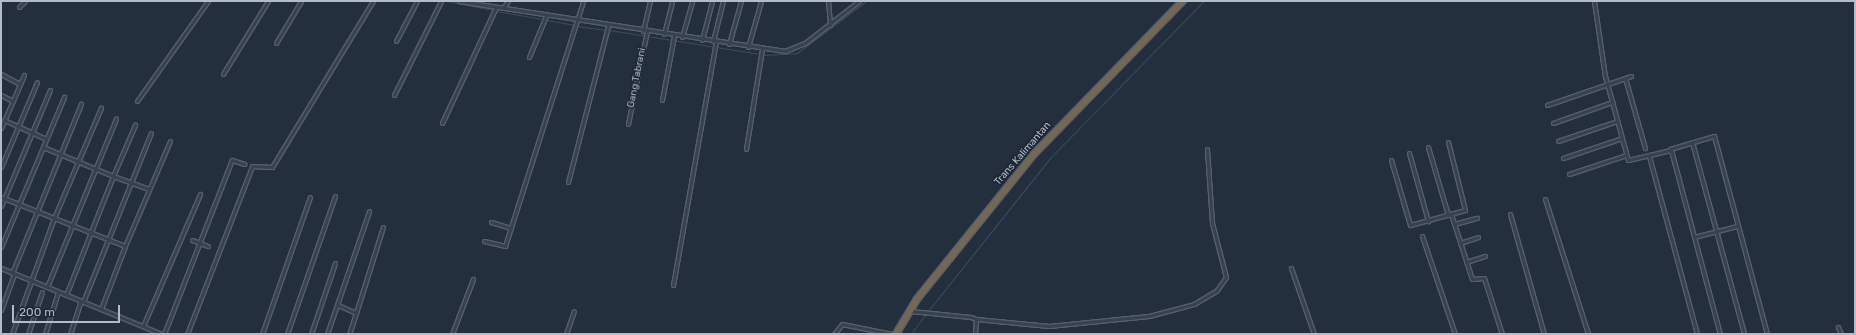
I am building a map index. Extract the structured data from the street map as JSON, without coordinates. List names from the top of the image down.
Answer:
{
  "streets": {
    "highway": ["Trans Kalimantan"],
    "street": ["Gang Tabrani"]
  },
  "scale_bar": "200 m"
}
